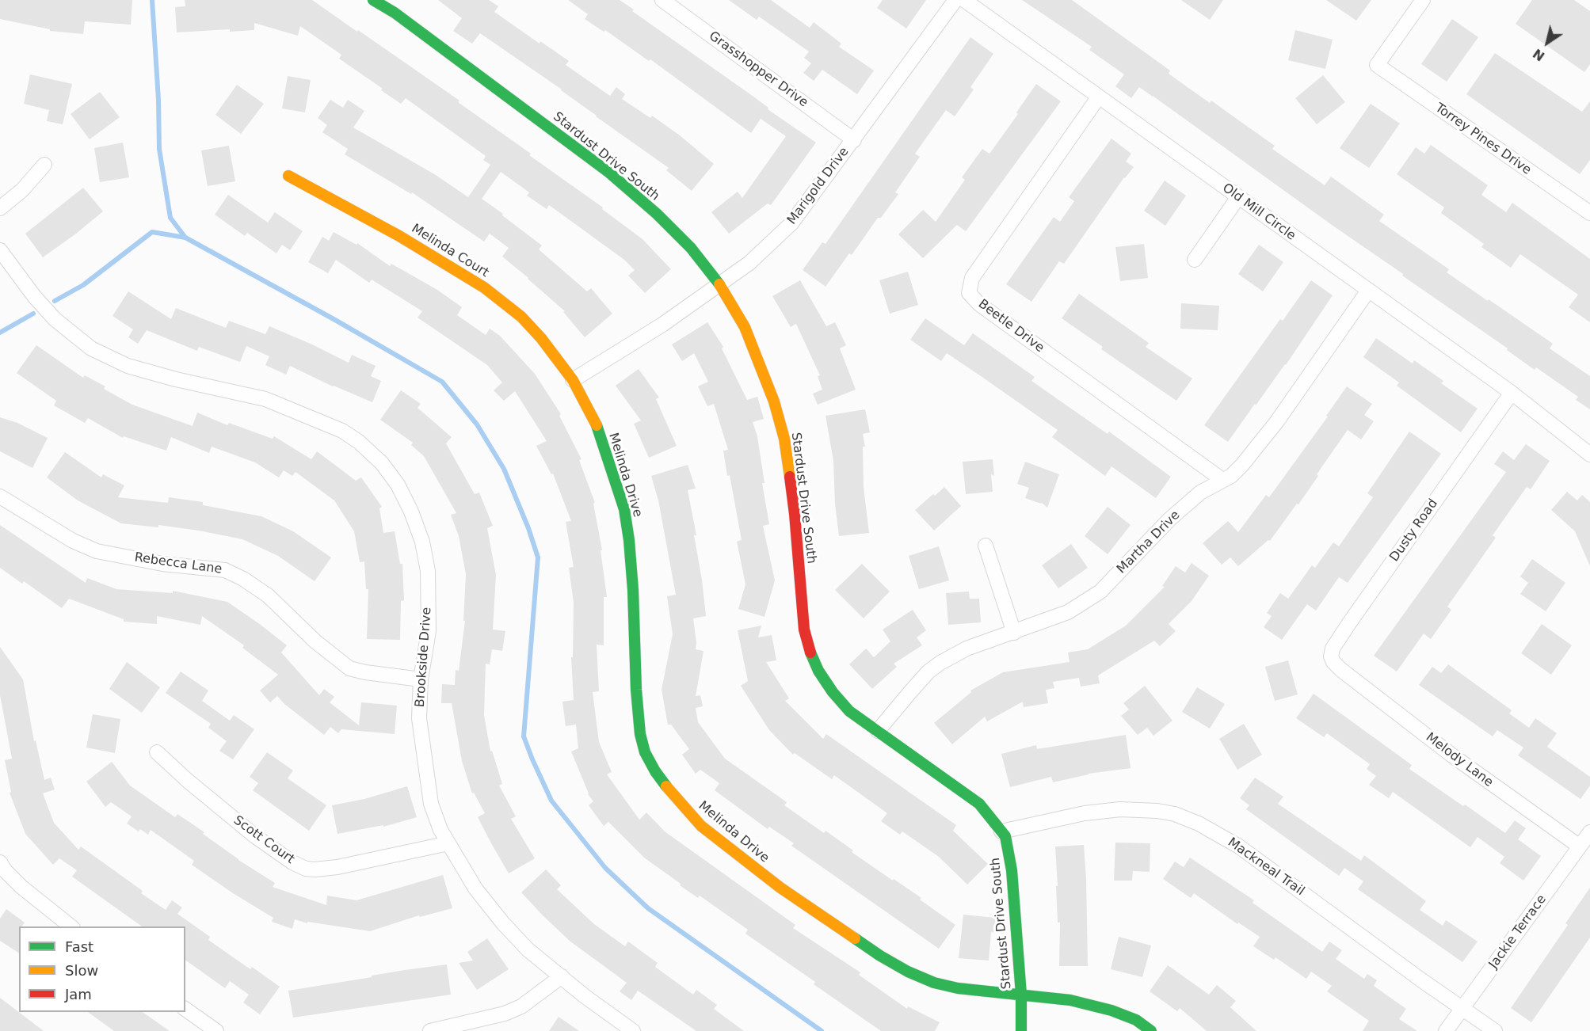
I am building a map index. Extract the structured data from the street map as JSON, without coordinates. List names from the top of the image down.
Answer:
{
  "streets": {
    "street": [
      "Grasshopper Drive",
      "Torrey Pines Drive",
      "Stardust Drive South",
      "Marigold Drive",
      "Old Mill Circle",
      "Melinda Court",
      "Beetle Drive",
      "Melinda Drive",
      "Dusty Road",
      "Martha Drive",
      "Rebecca Lane",
      "Brookside Drive",
      "Melody Lane",
      "Scott Court",
      "Mackneal Trail",
      "Jackie Terrace"
    ]
  },
  "crossings": [
    ["Grasshopper Drive", "Marigold Drive"],
    ["Stardust Drive South", "Marigold Drive"],
    ["Stardust Drive South", "Melinda Drive"],
    ["Stardust Drive South", "Martha Drive"],
    ["Stardust Drive South", "Mackneal Trail"],
    ["Marigold Drive", "Melinda Court"],
    ["Marigold Drive", "Melinda Drive"],
    ["Old Mill Circle", "Beetle Drive"],
    ["Old Mill Circle", "Dusty Road"],
    ["Old Mill Circle", "Martha Drive"],
    ["Melinda Court", "Melinda Drive"],
    ["Beetle Drive", "Martha Drive"],
    ["Dusty Road", "Melody Lane"],
    ["Rebecca Lane", "Brookside Drive"],
    ["Brookside Drive", "Scott Court"],
    ["Melody Lane", "Jackie Terrace"],
    ["Mackneal Trail", "Jackie Terrace"]
  ],
  "legend": ["Fast", "Slow", "Jam"],
  "north": "bottom left"
}
